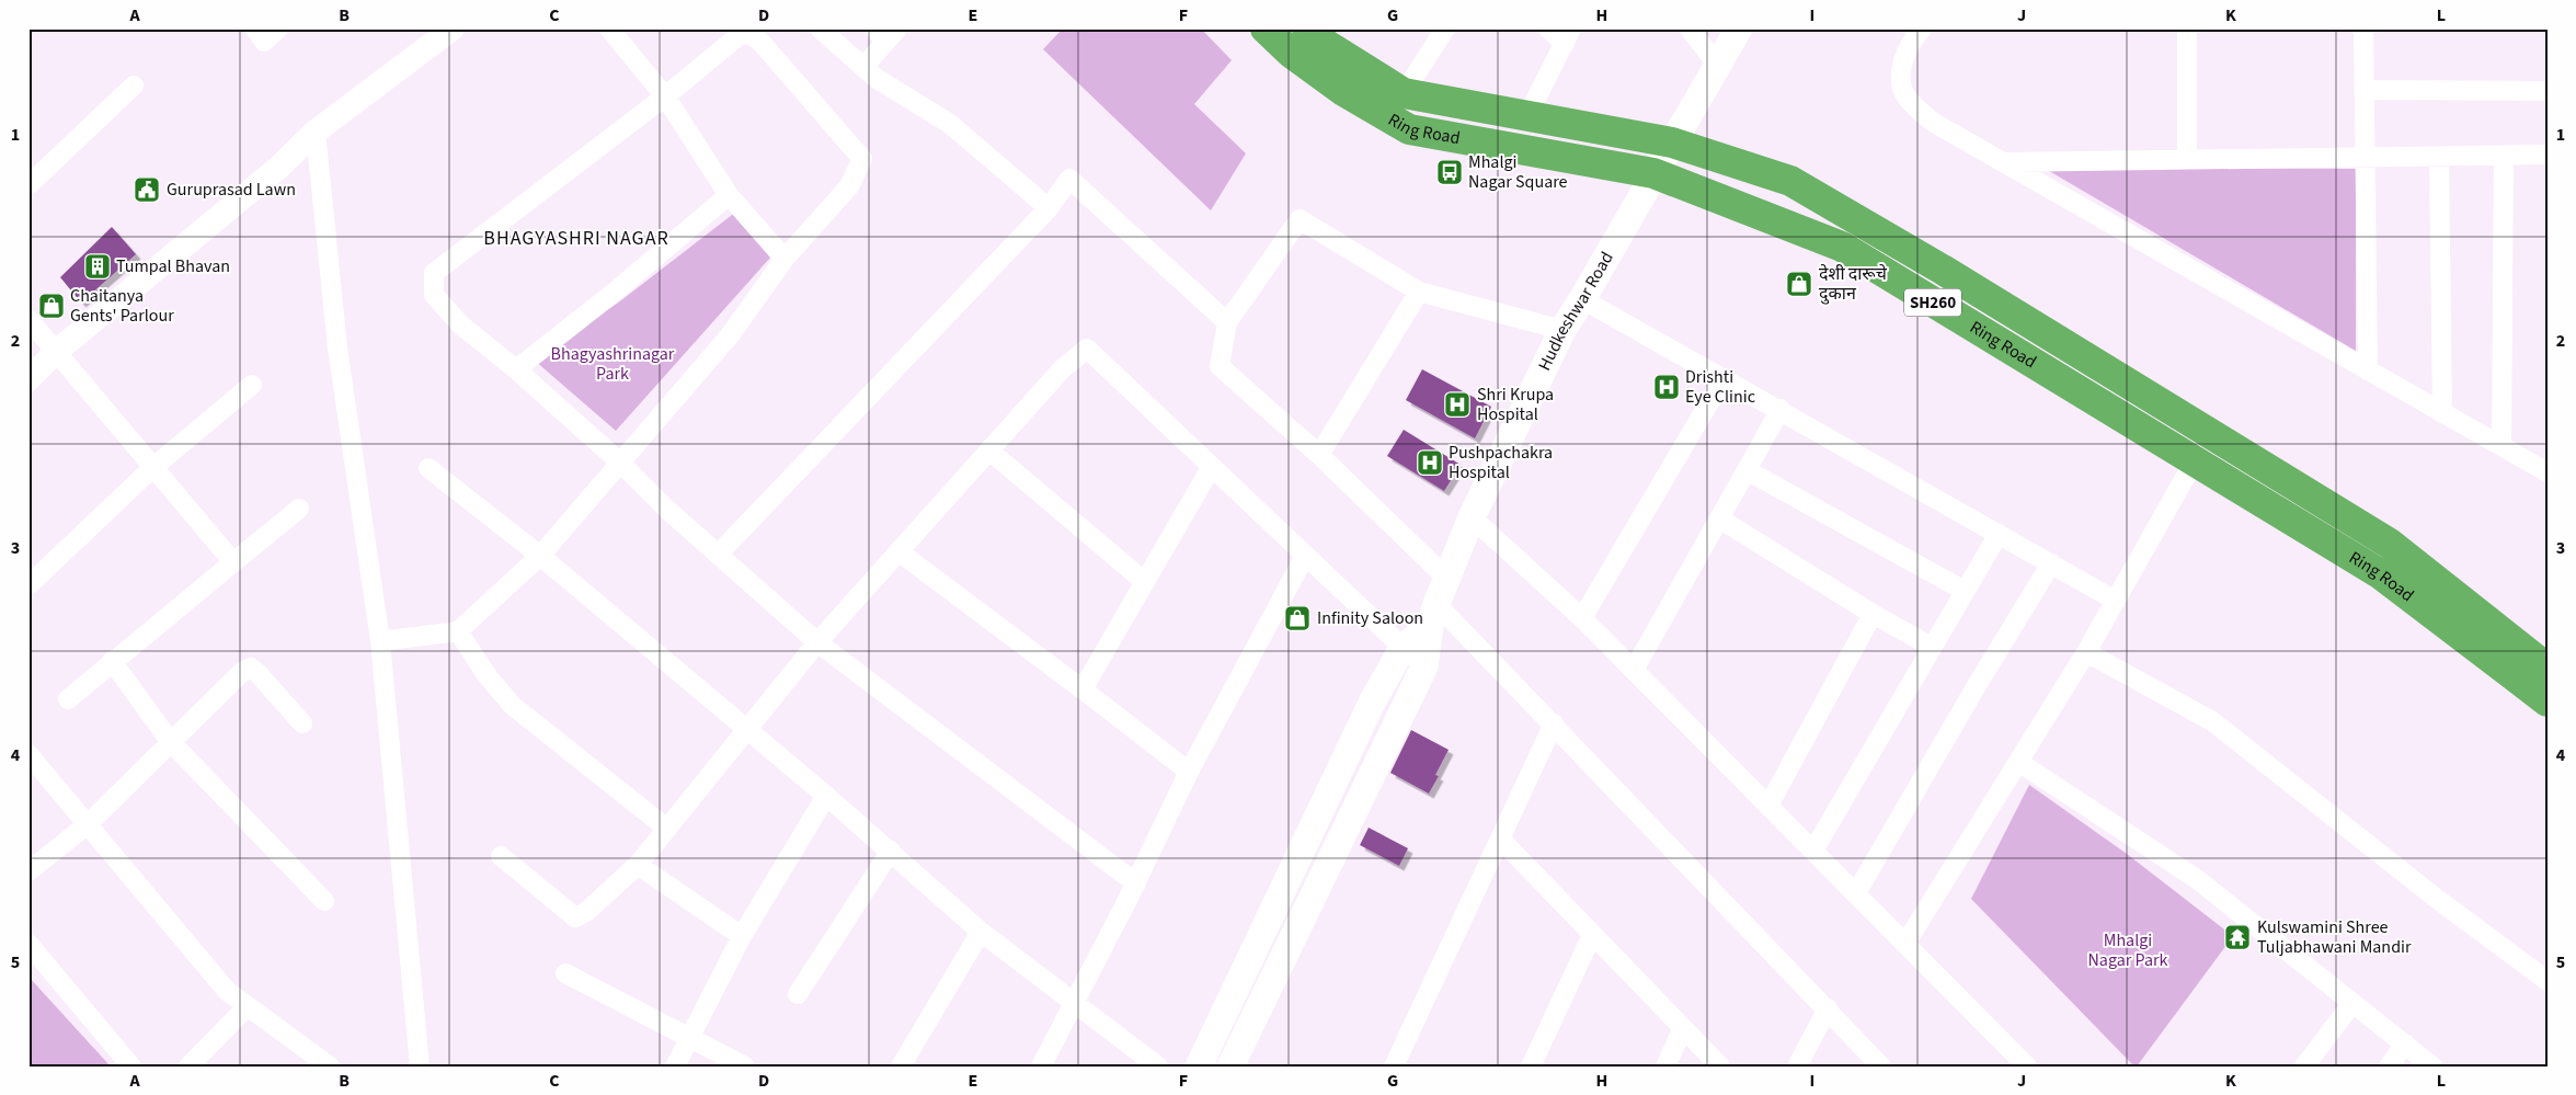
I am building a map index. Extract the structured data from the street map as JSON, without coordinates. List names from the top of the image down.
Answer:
{
  "streets": {
    "highway": ["Ring Road", "SH260"],
    "main road": ["Hudkeshwar Road"]
  },
  "crossings": [
    ["Ring Road", "Hudkeshwar Road"]
  ],
  "districts": ["BHAGYASHRI NAGAR"],
  "parks": ["Bhagyashrinagar Park", "Mhalgi Nagar Park"],
  "places": {
    "bus stop": ["Mhalgi Nagar Square"],
    "public building": ["Guruprasad Lawn"],
    "building": ["Tumpal Bhavan"],
    "shop": ["देशी दारूचे दुकान", "Chaitanya Gents' Parlour", "Infinity Saloon"],
    "hospital": ["Drishti Eye Clinic", "Shri Krupa Hospital", "Pushpachakra Hospital"],
    "temple": ["Kulswamini Shree Tuljabhawani Mandir"]
  },
  "grid": {
    "columns": [
      "A",
      "B",
      "C",
      "D",
      "E",
      "F",
      "G",
      "H",
      "I",
      "J",
      "K",
      "L"
    ],
    "rows": [
      "1",
      "2",
      "3",
      "4",
      "5"
    ]
  }
}
